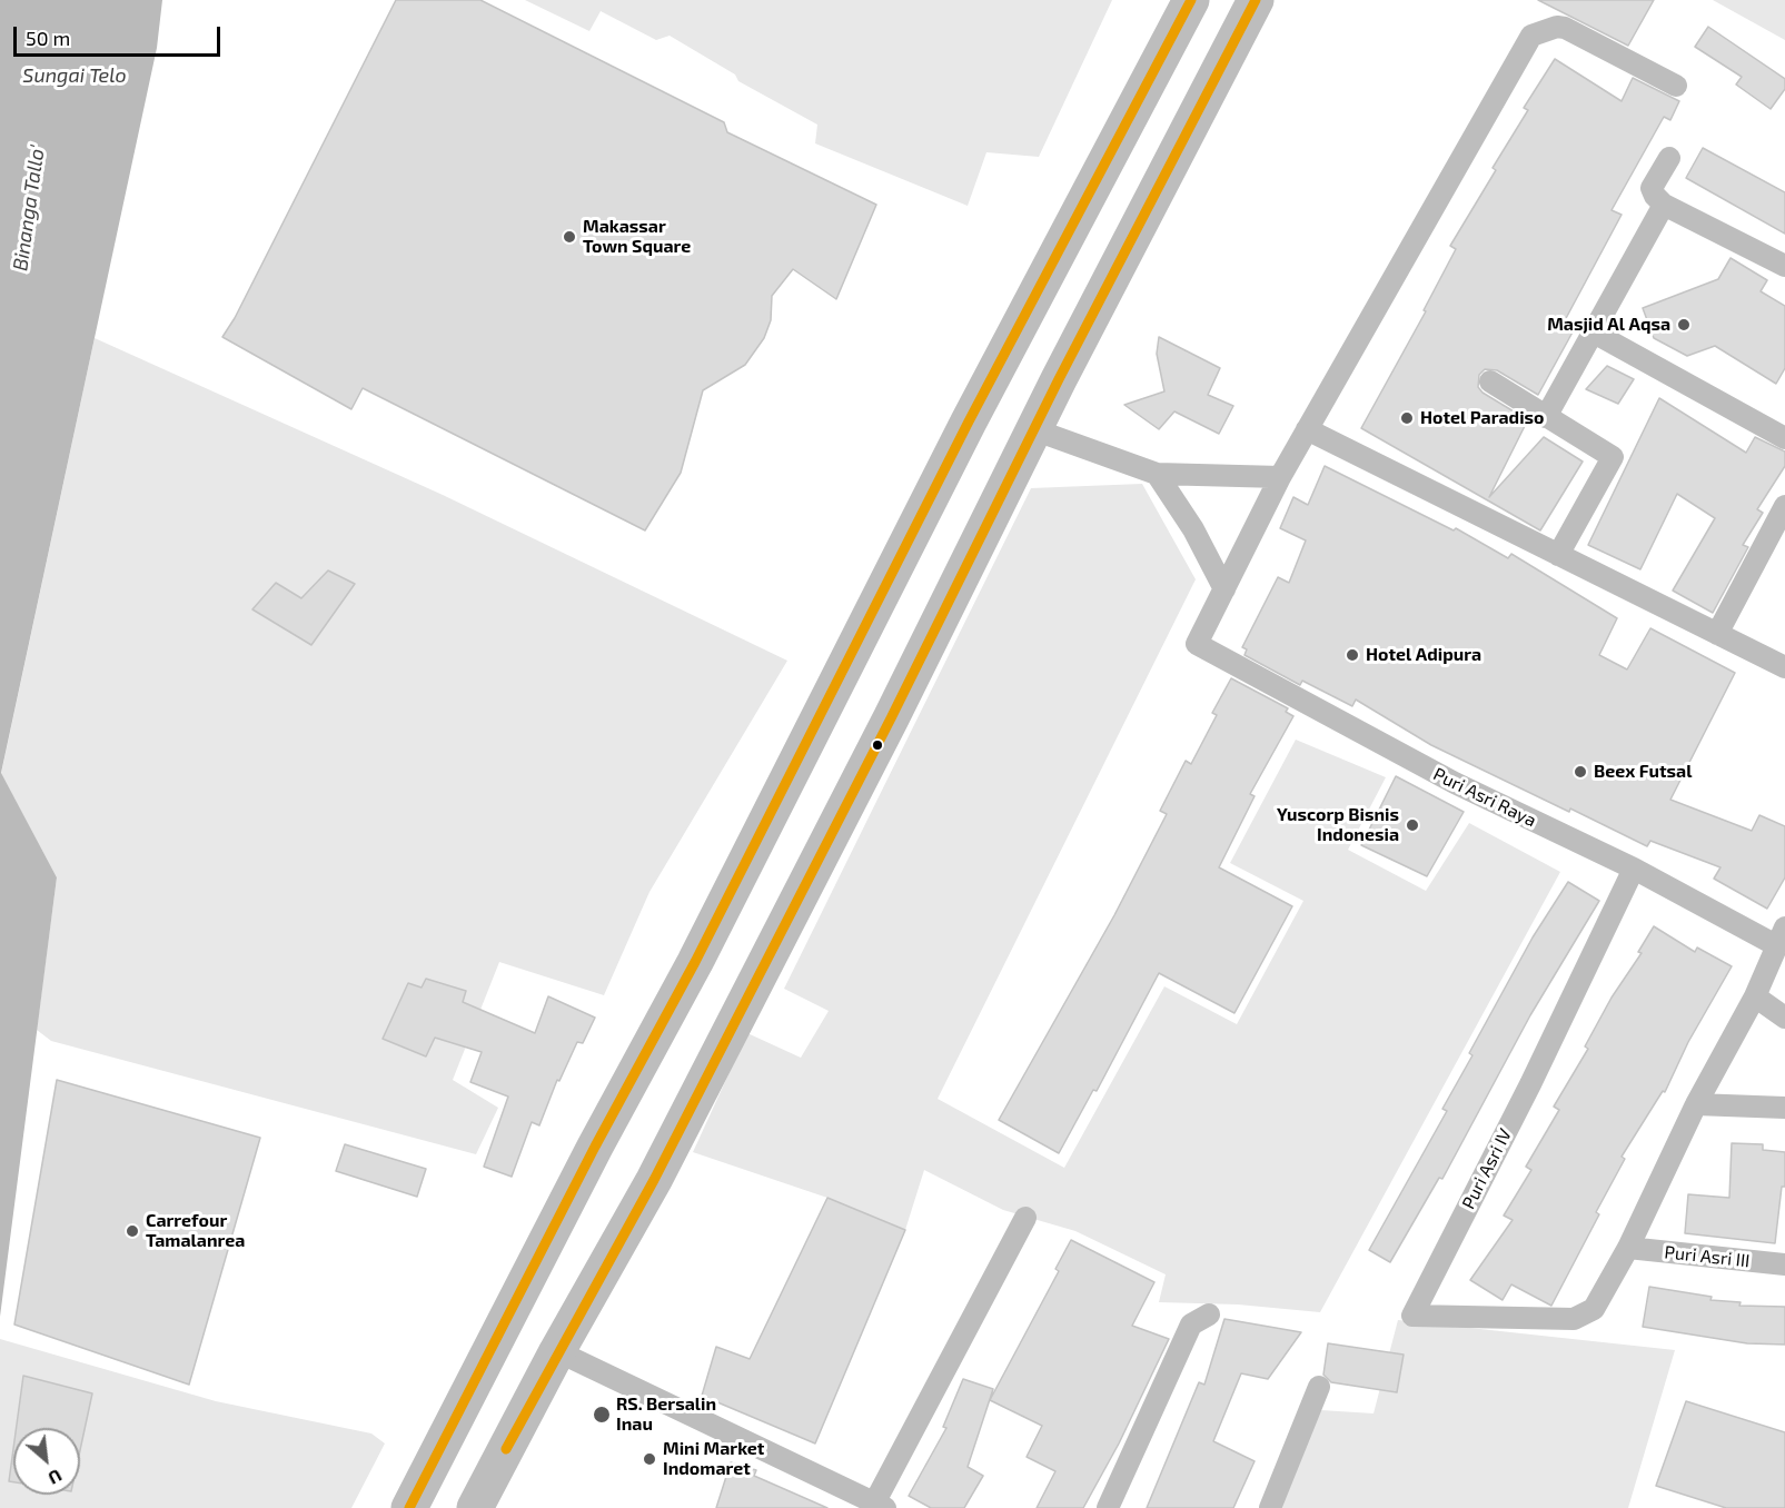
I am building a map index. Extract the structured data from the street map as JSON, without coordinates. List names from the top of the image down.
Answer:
{
  "streets": {
    "street": ["Puri Asri Raya", "Puri Asri IV", "Puri Asri III"]
  },
  "crossings": [
    ["Puri Asri Raya", "Puri Asri IV"],
    ["Puri Asri IV", "Puri Asri III"]
  ],
  "water": ["Sungai Telo", "Binanga Tallo'"],
  "places": [
    "Makassar Town Square",
    "Masjid Al Aqsa",
    "Hotel Paradiso",
    "Hotel Adipura",
    "Beex Futsal",
    "Yuscorp Bisnis Indonesia",
    "Carrefour Tamalanrea",
    "RS. Bersalin Inau",
    "Mini Market Indomaret"
  ],
  "scale_bar": "50 m",
  "north": "bottom right"
}
